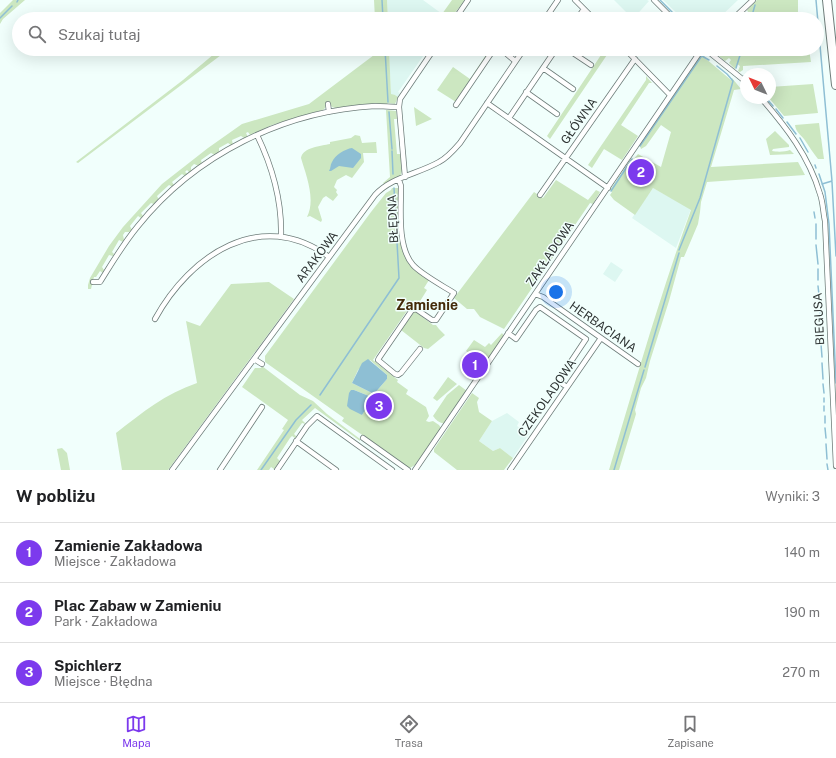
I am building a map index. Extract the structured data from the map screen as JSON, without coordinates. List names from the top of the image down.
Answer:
{
  "streets": {
    "street": [
      "GŁÓWNA",
      "BŁĘDNA",
      "ZAKŁADOWA",
      "ARAKOWA",
      "BIEGUSA",
      "HERBACIANA",
      "CZEKOLADOWA"
    ]
  },
  "crossings": [
    ["BŁĘDNA", "ARAKOWA"],
    ["ZAKŁADOWA", "HERBACIANA"],
    ["HERBACIANA", "CZEKOLADOWA"]
  ],
  "districts": ["Zamienie"],
  "north": "top left",
  "page": {
    "search": "Szukaj tutaj",
    "pins": ["2", "1", "3"],
    "heading": ["W pobliżu", "Wyniki: 3"],
    "list": [
      {
        "mark": "1",
        "name": "Zamienie Zakładowa",
        "note": "Miejsce · Zakładowa",
        "value": "140 m"
      },
      {
        "mark": "2",
        "name": "Plac Zabaw w Zamieniu",
        "note": "Park · Zakładowa",
        "value": "190 m"
      },
      {
        "mark": "3",
        "name": "Spichlerz",
        "note": "Miejsce · Błędna",
        "value": "270 m"
      }
    ],
    "nav": ["Mapa", "Trasa", "Zapisane"]
  }
}
